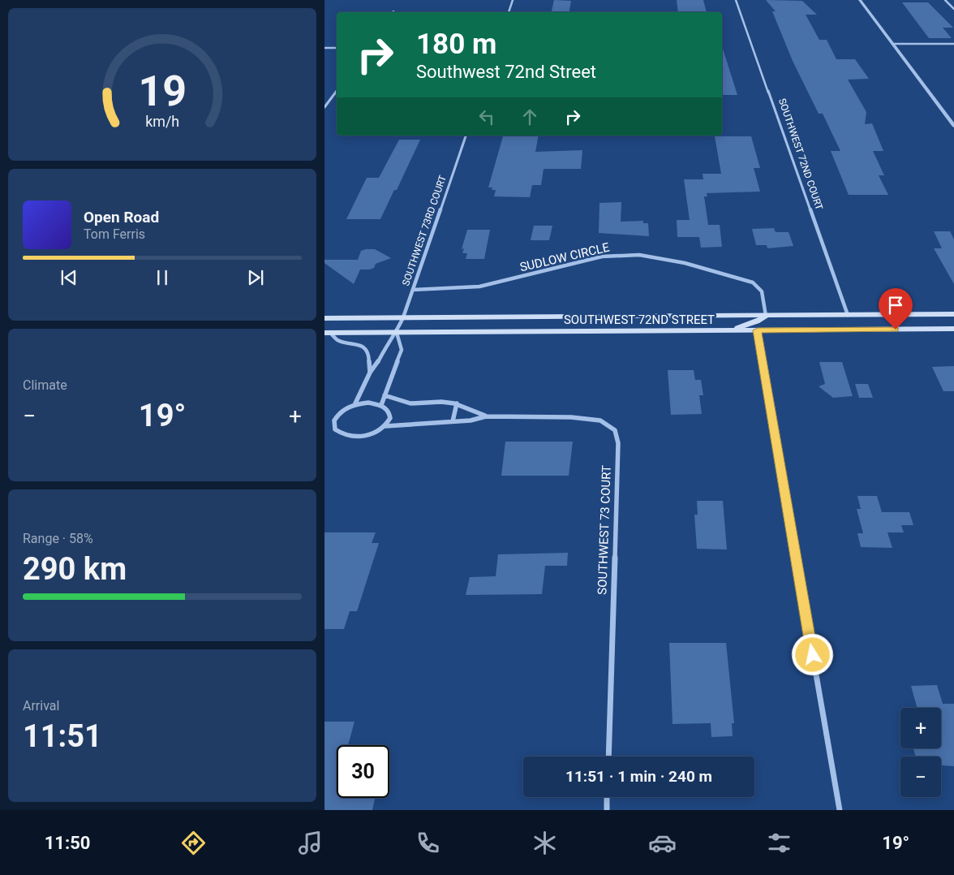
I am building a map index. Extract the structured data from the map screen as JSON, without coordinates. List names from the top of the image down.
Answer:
{
  "streets": {
    "main road": ["SOUTHWEST 72ND STREET"],
    "street": [
      "SOUTHWEST 72ND COURT",
      "SOUTHWEST 73RD COURT",
      "SUDLOW CIRCLE",
      "SOUTHWEST 73 COURT"
    ]
  },
  "crossings": [
    ["SOUTHWEST 72ND COURT", "SOUTHWEST 72ND STREET"],
    ["SOUTHWEST 73RD COURT", "SUDLOW CIRCLE"],
    ["SOUTHWEST 73RD COURT", "SOUTHWEST 72ND STREET"],
    ["SUDLOW CIRCLE", "SOUTHWEST 72ND STREET"]
  ],
  "page": {
    "turn": ["180 m", "Southwest 72nd Street"],
    "song": ["Open Road", "Tom Ferris"],
    "tile": [
      "Climate",
      ["Range · 58%", "290 km"],
      ["Arrival", "11:51"]
    ],
    "heat": ["−", "19°", "+"],
    "map_buttons": ["+", "−"],
    "limit": "30",
    "trip": "11:51 · 1 min · 240 m",
    "tabs": ["11:50", "19°"],
    "gauge": ["19", "km/h"]
  }
}
